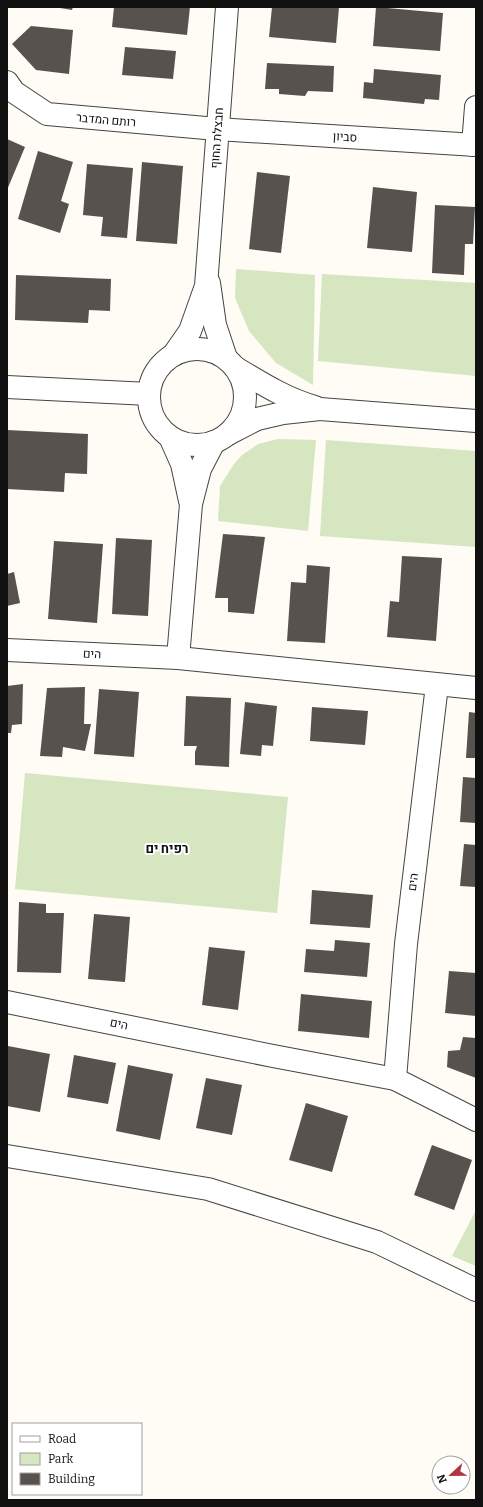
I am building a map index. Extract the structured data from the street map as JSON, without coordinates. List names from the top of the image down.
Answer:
{
  "streets": {
    "street": [
      "רותם המדבר",
      "סביון",
      "חבצלת החוף",
      "הים"
    ]
  },
  "crossings": [
    ["רותם המדבר", "סביון"],
    ["רותם המדבר", "חבצלת החוף"],
    ["סביון", "חבצלת החוף"]
  ],
  "districts": ["רפיח ים"],
  "legend": ["Road", "Park", "Building"],
  "north": "left"
}
